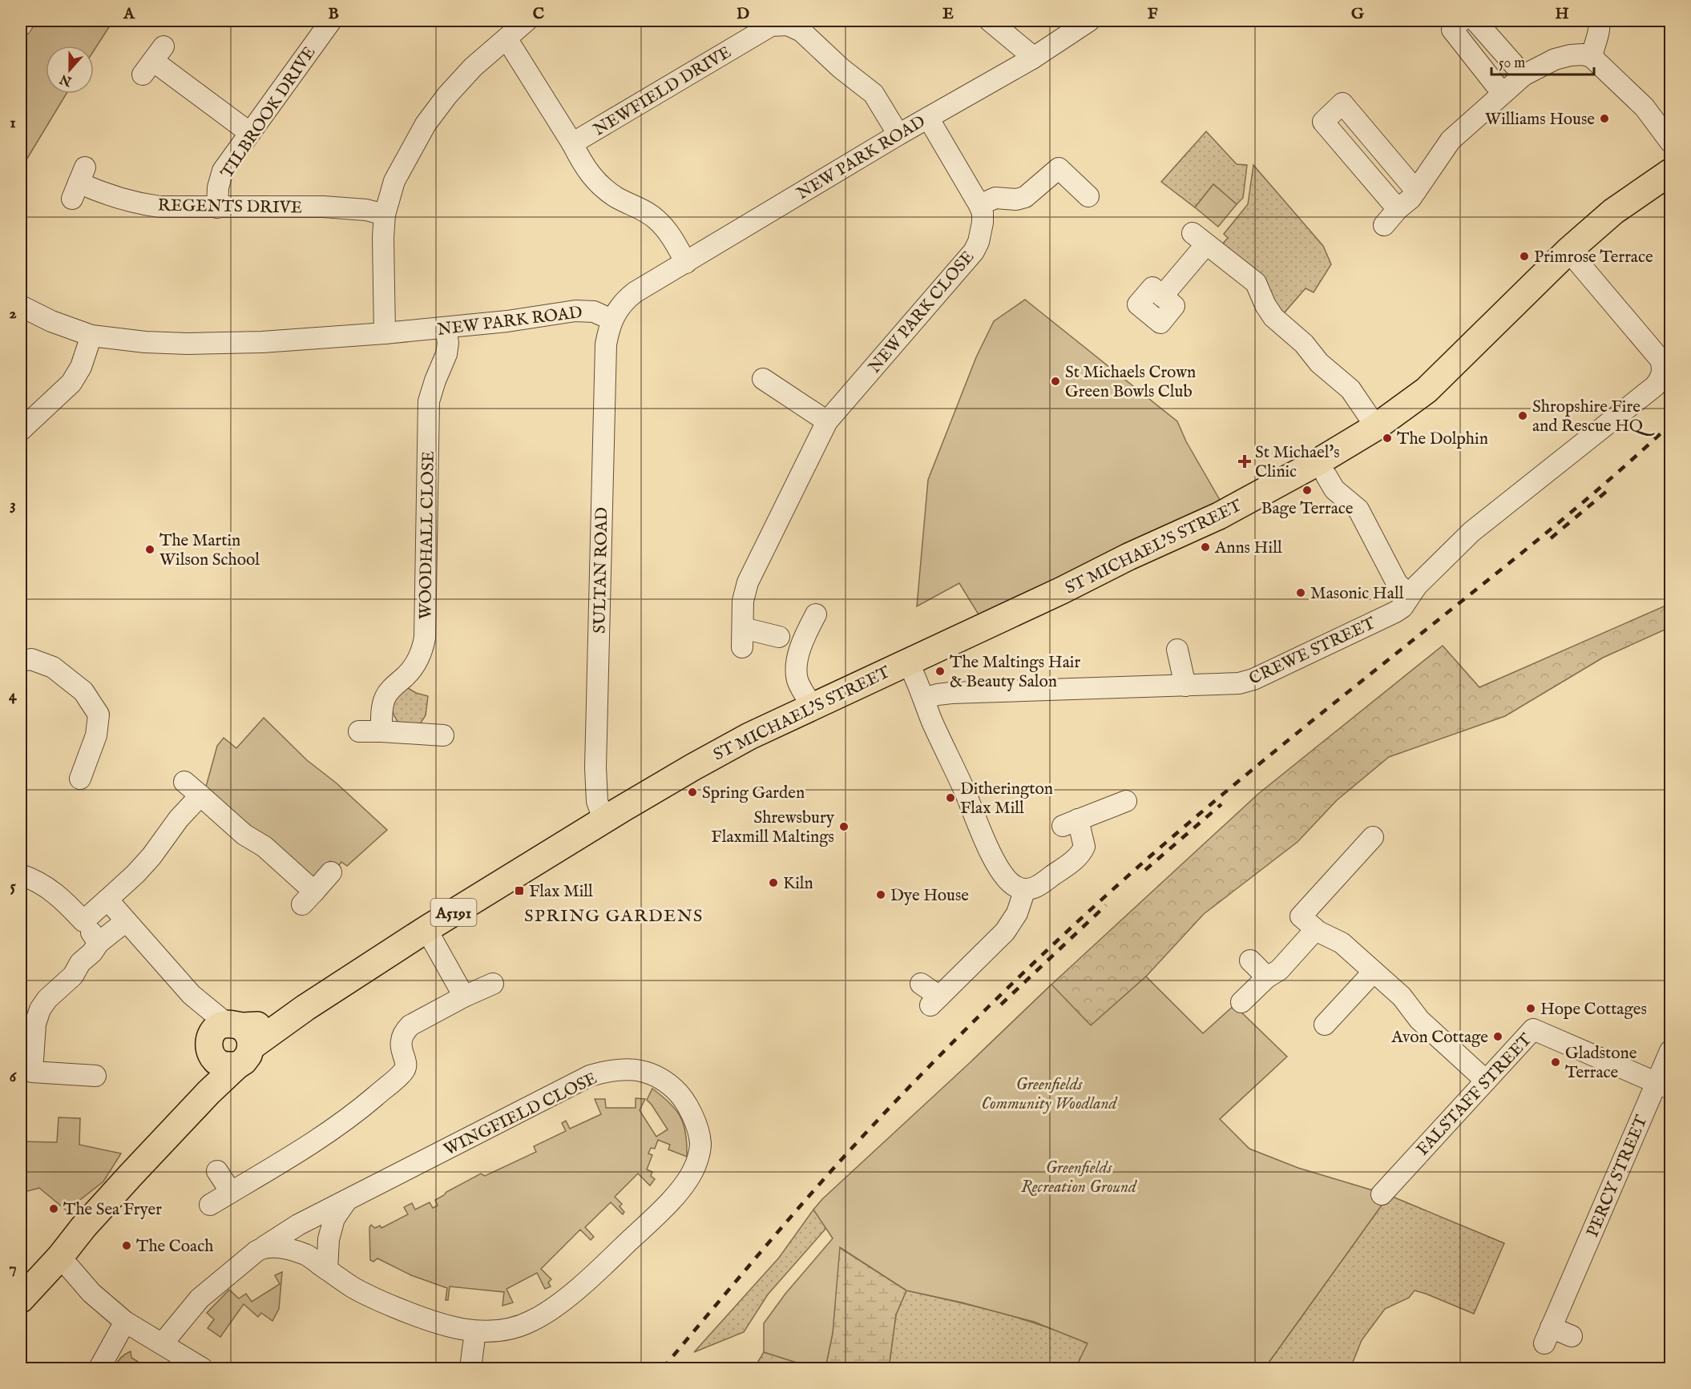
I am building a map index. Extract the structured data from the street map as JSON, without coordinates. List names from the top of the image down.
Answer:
{
  "streets": {
    "main road": ["ST MICHAEL'S STREET", "A5191"],
    "street": [
      "NEWFIELD DRIVE",
      "TILBROOK DRIVE",
      "NEW PARK ROAD",
      "REGENTS DRIVE",
      "NEW PARK CLOSE",
      "WOODHALL CLOSE",
      "SULTAN ROAD",
      "CREWE STREET",
      "FALSTAFF STREET",
      "WINGFIELD CLOSE",
      "PERCY STREET"
    ]
  },
  "crossings": [
    ["NEWFIELD DRIVE", "NEW PARK ROAD"],
    ["TILBROOK DRIVE", "REGENTS DRIVE"],
    ["NEW PARK ROAD", "NEW PARK CLOSE"],
    ["NEW PARK ROAD", "WOODHALL CLOSE"],
    ["NEW PARK ROAD", "SULTAN ROAD"],
    ["ST MICHAEL'S STREET", "SULTAN ROAD"],
    ["ST MICHAEL'S STREET", "CREWE STREET"],
    ["ST MICHAEL'S STREET", "A5191"],
    ["SULTAN ROAD", "A5191"],
    ["FALSTAFF STREET", "PERCY STREET"]
  ],
  "districts": ["SPRING GARDENS"],
  "parks": ["Greenfields Community Woodland", "Greenfields Recreation Ground"],
  "places": {
    "other": [
      "Williams House",
      "Primrose Terrace",
      "St Michaels Crown Green Bowls Club",
      "Shropshire Fire and Rescue HQ",
      "The Dolphin",
      "Bage Terrace",
      "Anns Hill",
      "The Martin Wilson School",
      "Masonic Hall",
      "The Maltings Hair & Beauty Salon",
      "Spring Garden",
      "Ditherington Flax Mill",
      "Shrewsbury Flaxmill Maltings",
      "Kiln",
      "Dye House",
      "Hope Cottages",
      "Avon Cottage",
      "Gladstone Terrace",
      "The Sea Fryer",
      "The Coach"
    ],
    "health": ["St Michael's Clinic"],
    "transit": ["Flax Mill"]
  },
  "scale_bar": "50 m",
  "north": "bottom",
  "grid": {
    "columns": [
      "A",
      "B",
      "C",
      "D",
      "E",
      "F",
      "G",
      "H"
    ],
    "rows": [
      "1",
      "2",
      "3",
      "4",
      "5",
      "6",
      "7"
    ]
  }
}
